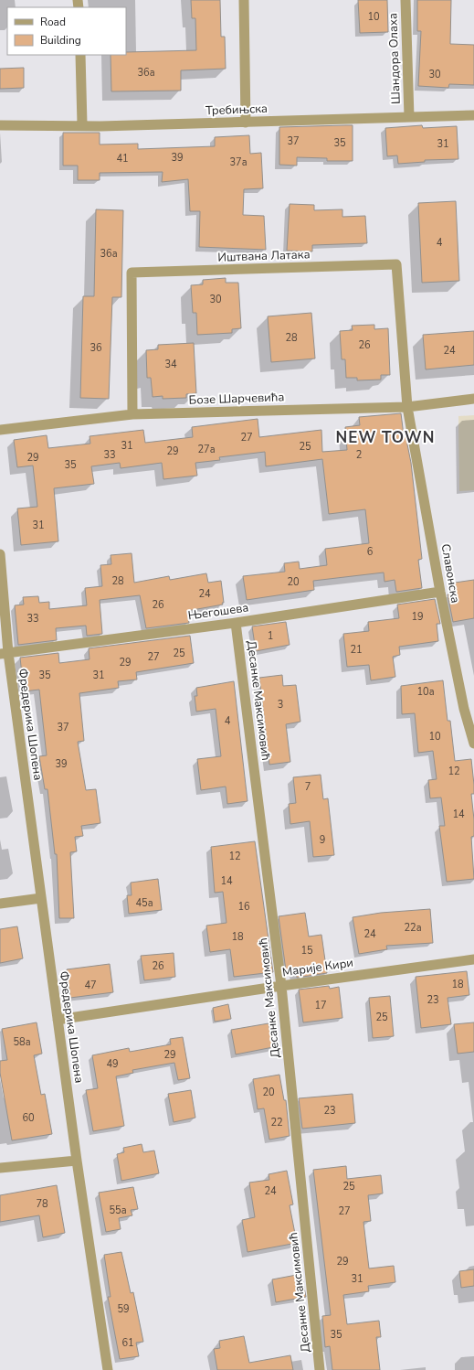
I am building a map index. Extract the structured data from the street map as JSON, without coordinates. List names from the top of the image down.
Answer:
{
  "streets": {
    "street": [
      "Шандора Олаха",
      "Требињска",
      "Иштвана Латака",
      "Бозе Шарчевића",
      "Славонска",
      "Његошева",
      "Десанке Максимовић",
      "Фредерика Шопена",
      "Марије Кири"
    ]
  },
  "crossings": [
    ["Шандора Олаха", "Требињска"],
    ["Иштвана Латака", "Бозе Шарчевића"],
    ["Иштвана Латака", "Славонска"],
    ["Бозе Шарчевића", "Славонска"],
    ["Славонска", "Његошева"],
    ["Његошева", "Десанке Максимовић"],
    ["Његошева", "Фредерика Шопена"],
    ["Десанке Максимовић", "Марије Кири"],
    ["Фредерика Шопена", "Марије Кири"]
  ],
  "districts": ["NEW TOWN"],
  "house_numbers": [
    "10",
    "36a",
    "30",
    "37",
    "35",
    "31",
    "39",
    "41",
    "37a",
    "4",
    "36a",
    "30",
    "28",
    "26",
    "36",
    "24",
    "34",
    "27",
    "31",
    "25",
    "27a",
    "29",
    "33",
    "2",
    "29",
    "35",
    "31",
    "6",
    "28",
    "20",
    "24",
    "26",
    "19",
    "33",
    "1",
    "21",
    "25",
    "27",
    "29",
    "35",
    "31",
    "10a",
    "3",
    "4",
    "37",
    "10",
    "39",
    "12",
    "7",
    "14",
    "9",
    "12",
    "14",
    "45a",
    "16",
    "22a",
    "24",
    "18",
    "15",
    "26",
    "18",
    "47",
    "23",
    "17",
    "25",
    "58a",
    "29",
    "49",
    "20",
    "23",
    "60",
    "22",
    "25",
    "24",
    "78",
    "55a",
    "27",
    "29",
    "31",
    "59",
    "35",
    "61"
  ],
  "legend": ["Road", "Building"]
}
